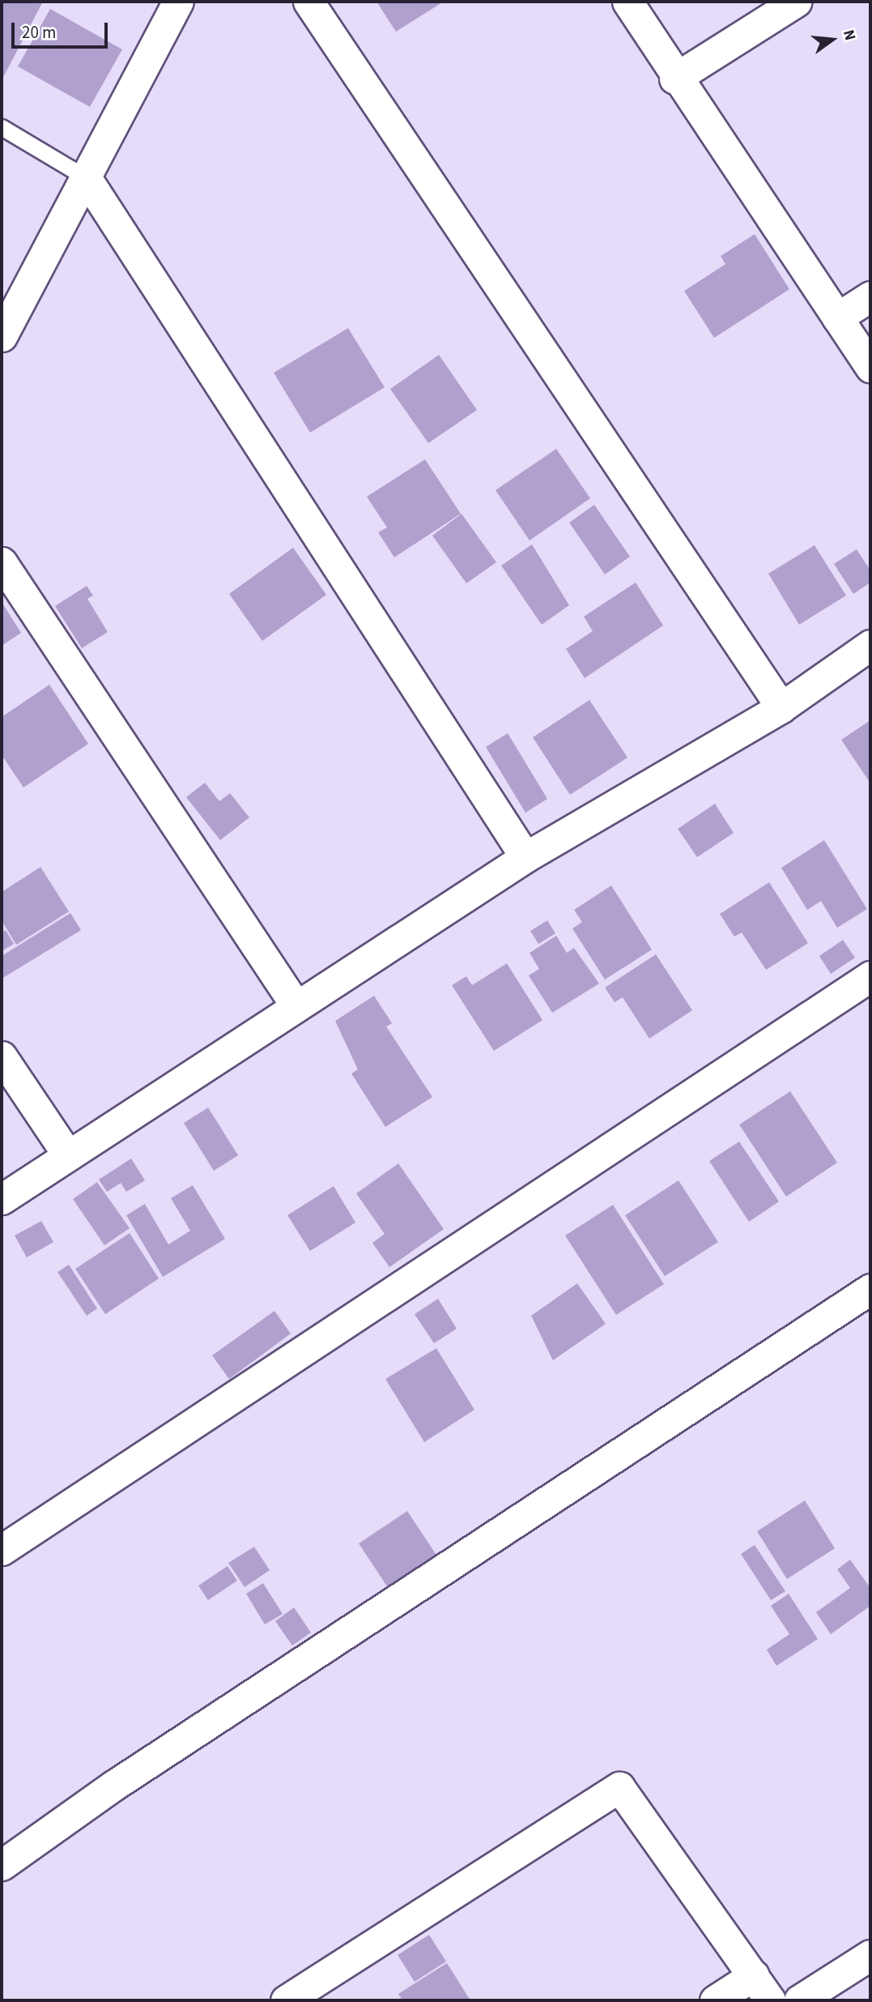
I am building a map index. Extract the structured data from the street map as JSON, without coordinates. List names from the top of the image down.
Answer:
{
  "scale_bar": "20 m",
  "north": "right"
}
